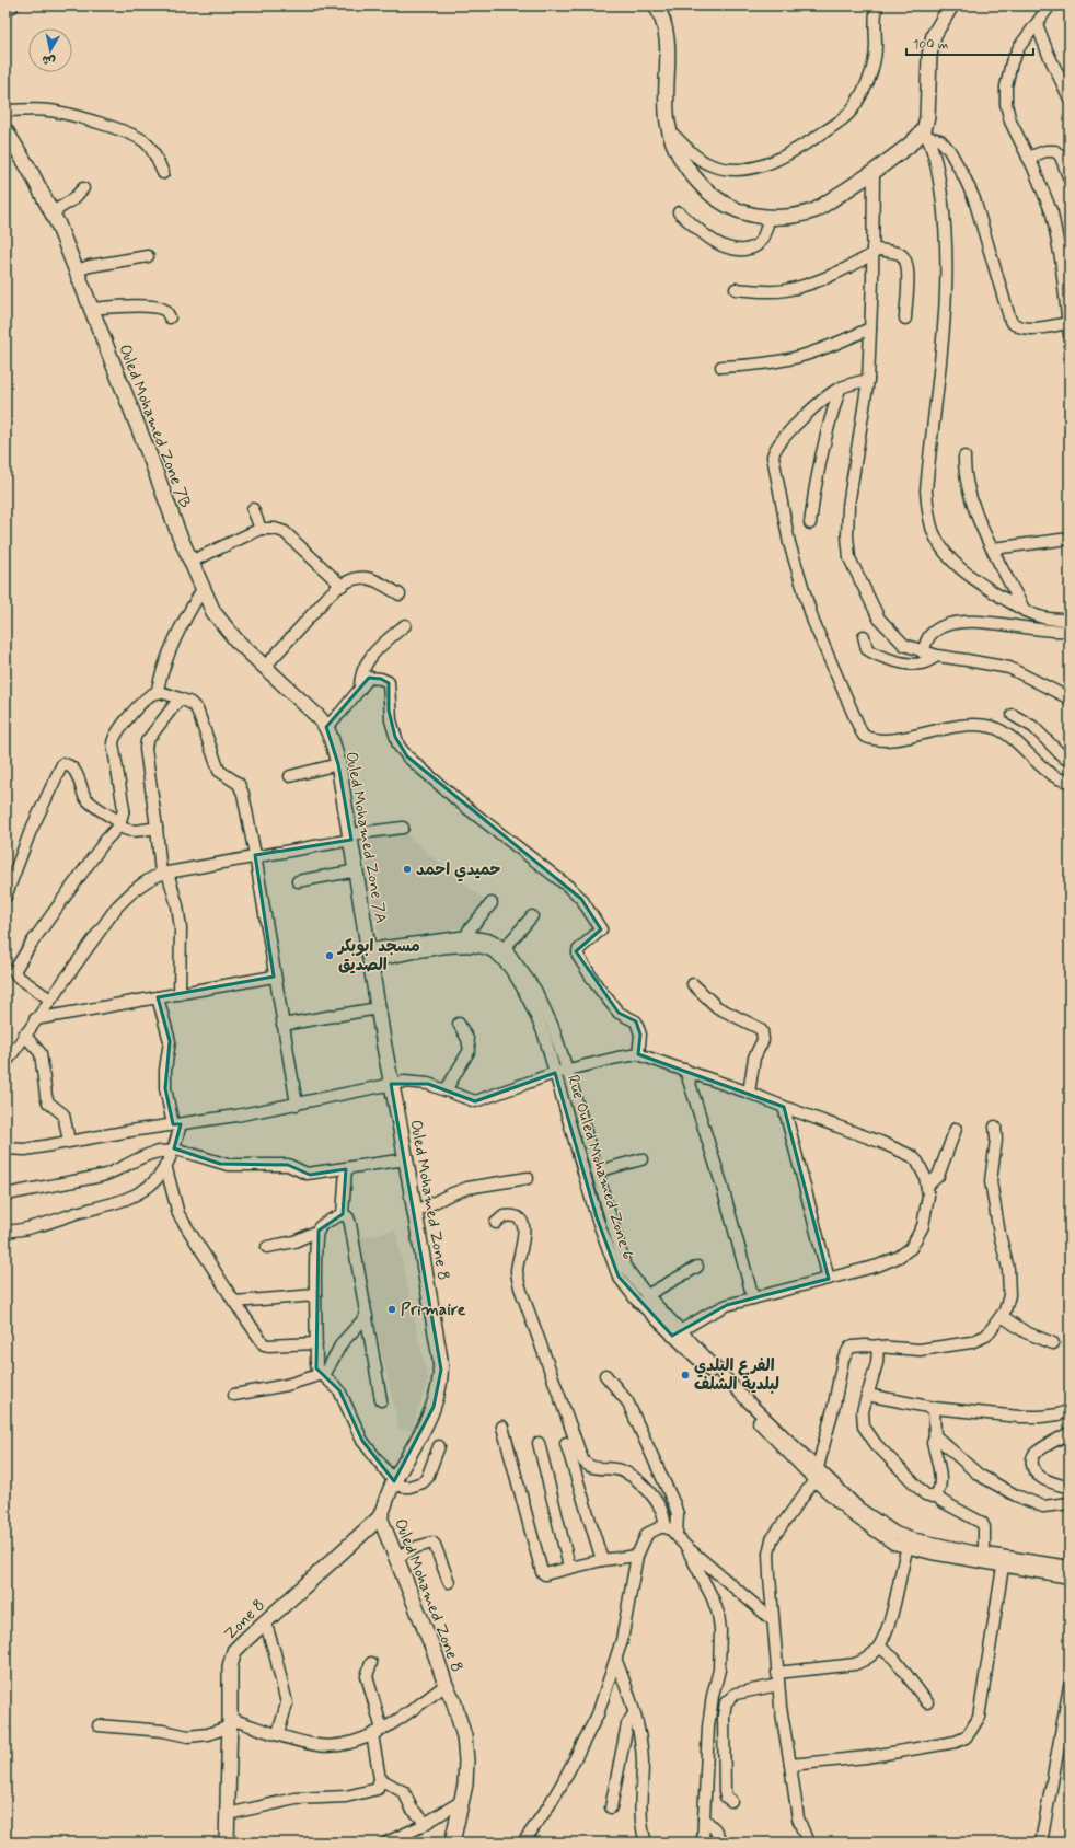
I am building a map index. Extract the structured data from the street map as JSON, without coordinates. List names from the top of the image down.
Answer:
{
  "streets": {
    "main road": [
      "Ouled Mohamed Zone 7B",
      "Ouled Mohamed Zone 7A",
      "Ouled Mohamed Zone 8",
      "Zone 8"
    ],
    "street": ["Rue Ouled Mohamed Zone 6"]
  },
  "crossings": [
    ["Ouled Mohamed Zone 7B", "Ouled Mohamed Zone 7A"],
    ["Ouled Mohamed Zone 7A", "Rue Ouled Mohamed Zone 6"],
    ["Ouled Mohamed Zone 7A", "Ouled Mohamed Zone 8"],
    ["Ouled Mohamed Zone 8", "Zone 8"]
  ],
  "places": [
    "حميدي احمد",
    "مسجد ابوبكر الصديق",
    "Primaire",
    "الفرع البلدي لبلدية الشلف"
  ],
  "scale_bar": "100 m",
  "north": "bottom"
}
